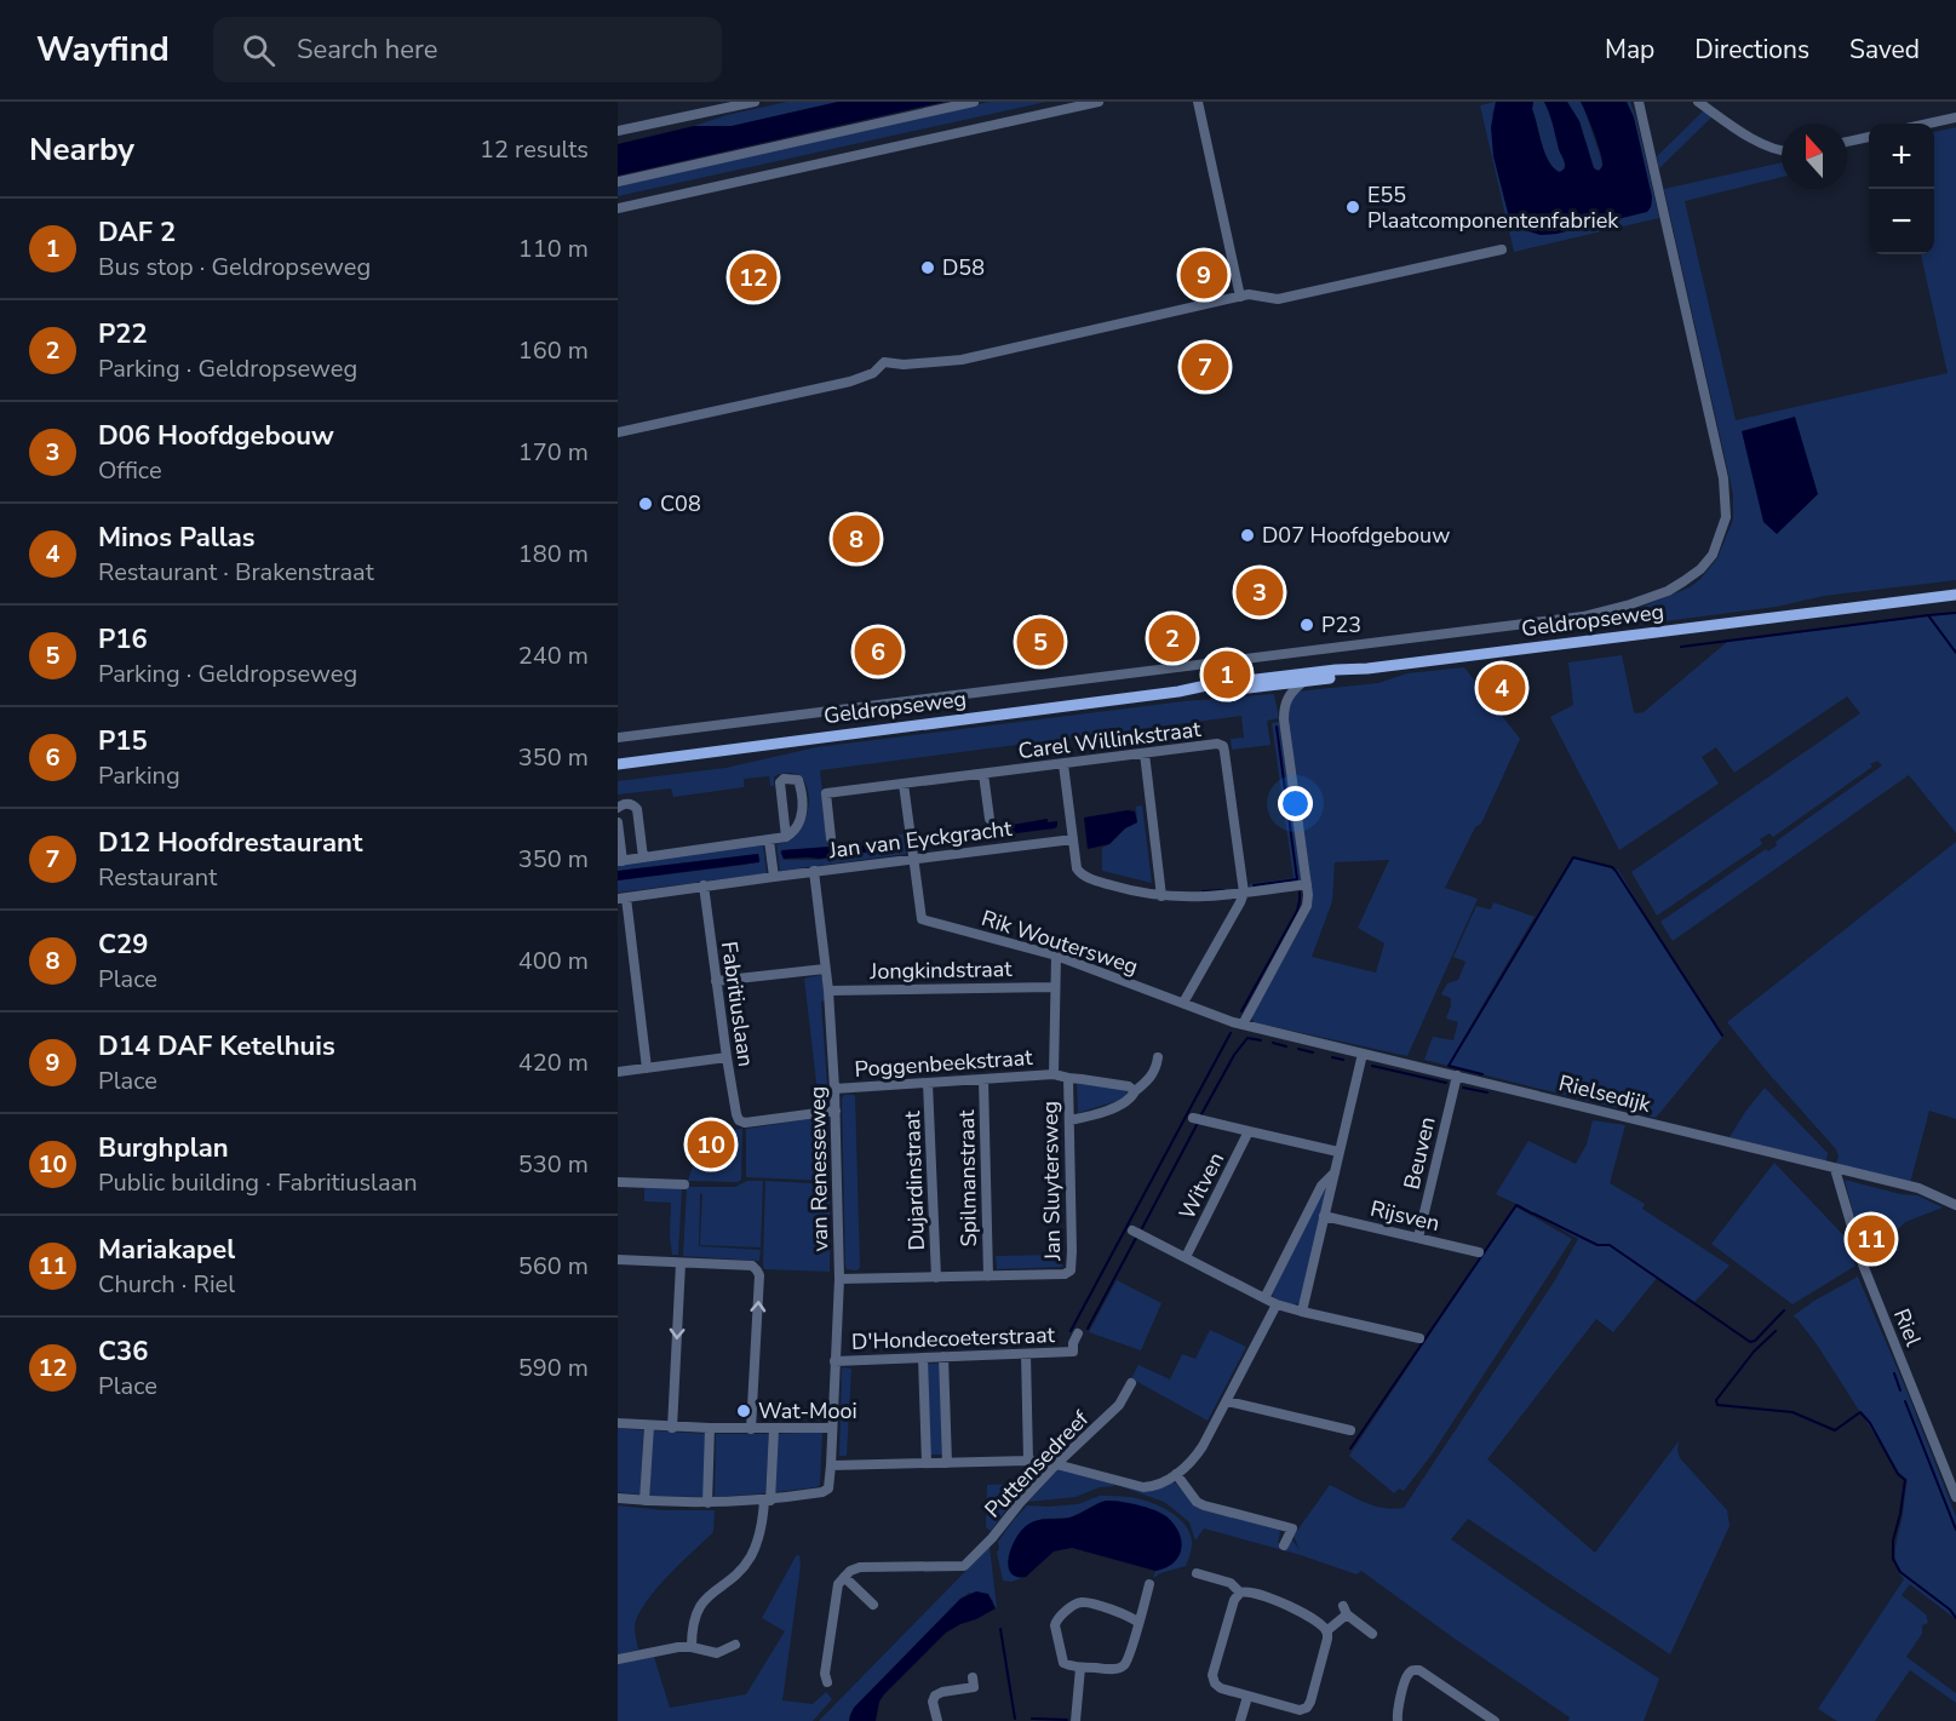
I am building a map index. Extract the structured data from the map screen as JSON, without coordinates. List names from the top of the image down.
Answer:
{
  "streets": {
    "main road": ["Geldropseweg"],
    "street": [
      "Carel Willinkstraat",
      "Jan van Eyckgracht",
      "Rik Woutersweg",
      "Jongkindstraat",
      "Fabritiuslaan",
      "Poggenbeekstraat",
      "Rielsedijk",
      "Beuven",
      "van Renesseweg",
      "Spilmanstraat",
      "Dujardinstraat",
      "Jan Sluytersweg",
      "Witven",
      "Rijsven",
      "Riel",
      "D'Hondecoeterstraat",
      "Puttensedreef"
    ]
  },
  "crossings": [
    ["Jan van Eyckgracht", "Rik Woutersweg"],
    ["Jan van Eyckgracht", "Fabritiuslaan"],
    ["Jan van Eyckgracht", "van Renesseweg"],
    ["Rik Woutersweg", "Rielsedijk"],
    ["Rik Woutersweg", "Jan Sluytersweg"],
    ["Jongkindstraat", "van Renesseweg"],
    ["Jongkindstraat", "Jan Sluytersweg"],
    ["Fabritiuslaan", "van Renesseweg"],
    ["Poggenbeekstraat", "van Renesseweg"],
    ["Poggenbeekstraat", "Spilmanstraat"],
    ["Poggenbeekstraat", "Dujardinstraat"],
    ["Poggenbeekstraat", "Jan Sluytersweg"],
    ["Rielsedijk", "Beuven"],
    ["Rielsedijk", "Riel"],
    ["Beuven", "Rijsven"],
    ["van Renesseweg", "Jan Sluytersweg"],
    ["van Renesseweg", "D'Hondecoeterstraat"],
    ["Spilmanstraat", "Jan Sluytersweg"],
    ["Dujardinstraat", "Jan Sluytersweg"]
  ],
  "places": [
    "E55 Plaatcomponentenfabriek",
    "D58",
    "C08",
    "D07 Hoofdgebouw",
    "P23",
    "Wat-Mooi"
  ],
  "north": "top",
  "page": {
    "header": "Wayfind",
    "search": "Search here",
    "nav": ["Map", "Directions", "Saved"],
    "heading": ["Nearby", "12 results"],
    "map_buttons": ["+", "−"],
    "list": [
      {
        "mark": "1",
        "name": "DAF 2",
        "note": "Bus stop · Geldropseweg",
        "value": "110 m"
      },
      {
        "mark": "2",
        "name": "P22",
        "note": "Parking · Geldropseweg",
        "value": "160 m"
      },
      {
        "mark": "3",
        "name": "D06 Hoofdgebouw",
        "note": "Office",
        "value": "170 m"
      },
      {
        "mark": "4",
        "name": "Minos Pallas",
        "note": "Restaurant · Brakenstraat",
        "value": "180 m"
      },
      {
        "mark": "5",
        "name": "P16",
        "note": "Parking · Geldropseweg",
        "value": "240 m"
      },
      {
        "mark": "6",
        "name": "P15",
        "note": "Parking",
        "value": "350 m"
      },
      {
        "mark": "7",
        "name": "D12 Hoofdrestaurant",
        "note": "Restaurant",
        "value": "350 m"
      },
      {
        "mark": "8",
        "name": "C29",
        "note": "Place",
        "value": "400 m"
      },
      {
        "mark": "9",
        "name": "D14 DAF Ketelhuis",
        "note": "Place",
        "value": "420 m"
      },
      {
        "mark": "10",
        "name": "Burghplan",
        "note": "Public building · Fabritiuslaan",
        "value": "530 m"
      },
      {
        "mark": "11",
        "name": "Mariakapel",
        "note": "Church · Riel",
        "value": "560 m"
      },
      {
        "mark": "12",
        "name": "C36",
        "note": "Place",
        "value": "590 m"
      }
    ],
    "pins": [
      "9",
      "12",
      "7",
      "8",
      "3",
      "2",
      "5",
      "6",
      "1",
      "4",
      "10",
      "11"
    ]
  }
}
